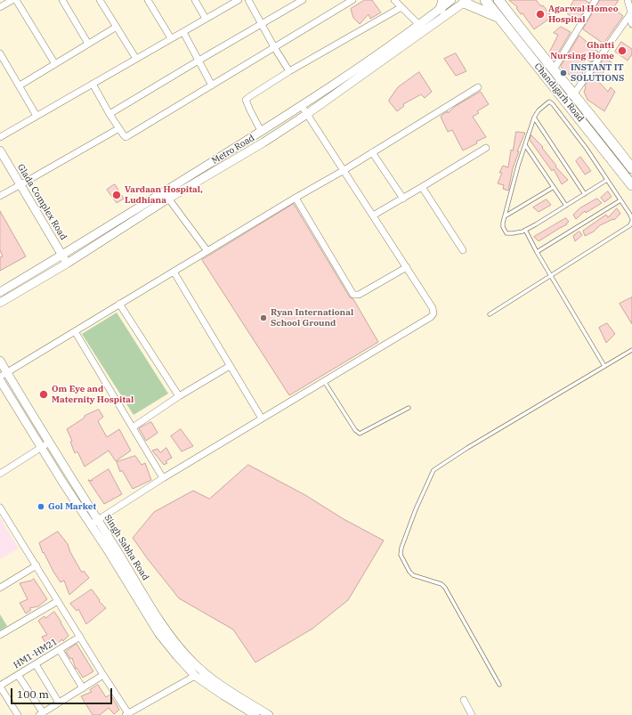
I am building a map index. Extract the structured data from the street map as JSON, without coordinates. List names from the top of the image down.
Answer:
{
  "streets": {
    "main road": ["Chandigarh Road"],
    "street": [
      "Metro Road",
      "Glada Complex Road",
      "Singh Sabha Road",
      "HM1-HM21"
    ]
  },
  "crossings": [
    ["Metro Road", "Glada Complex Road"]
  ],
  "places": [
    "Agarwal Homeo Hospital",
    "Ghatti Nursing Home",
    "INSTANT IT SOLUTIONS",
    "Vardaan Hospital, Ludhiana",
    "Ryan International School Ground",
    "Om Eye and Maternity Hospital",
    "Gol Market"
  ],
  "scale_bar": "100 m"
}
